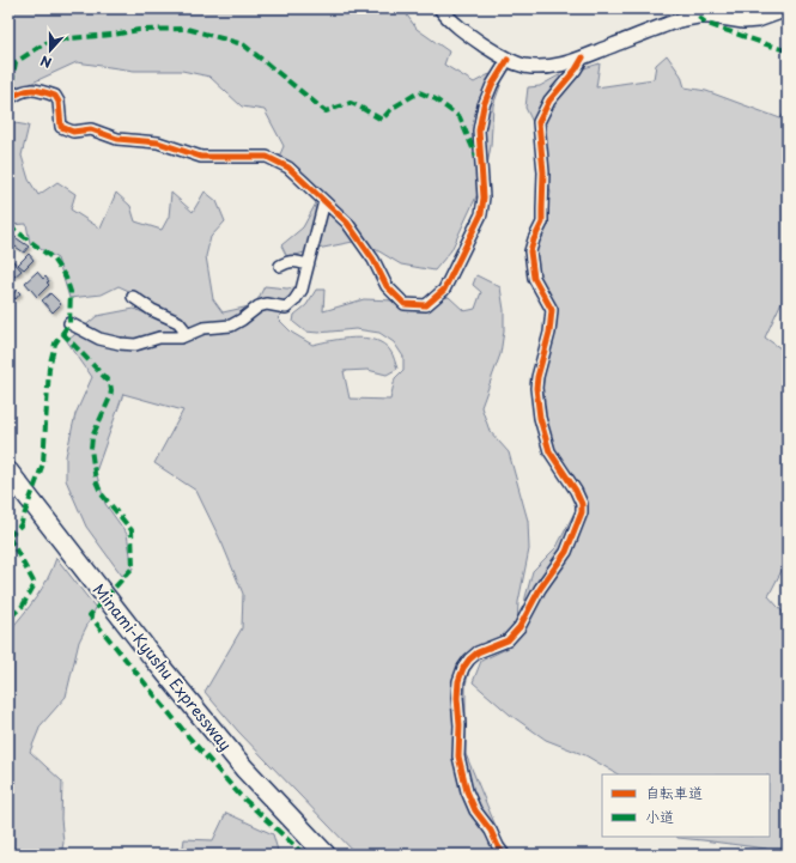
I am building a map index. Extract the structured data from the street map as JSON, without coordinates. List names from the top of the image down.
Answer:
{
  "streets": {
    "highway": ["Minami-Kyushu Expressway"]
  },
  "legend": ["自転車道", "小道"],
  "north": "bottom"
}
